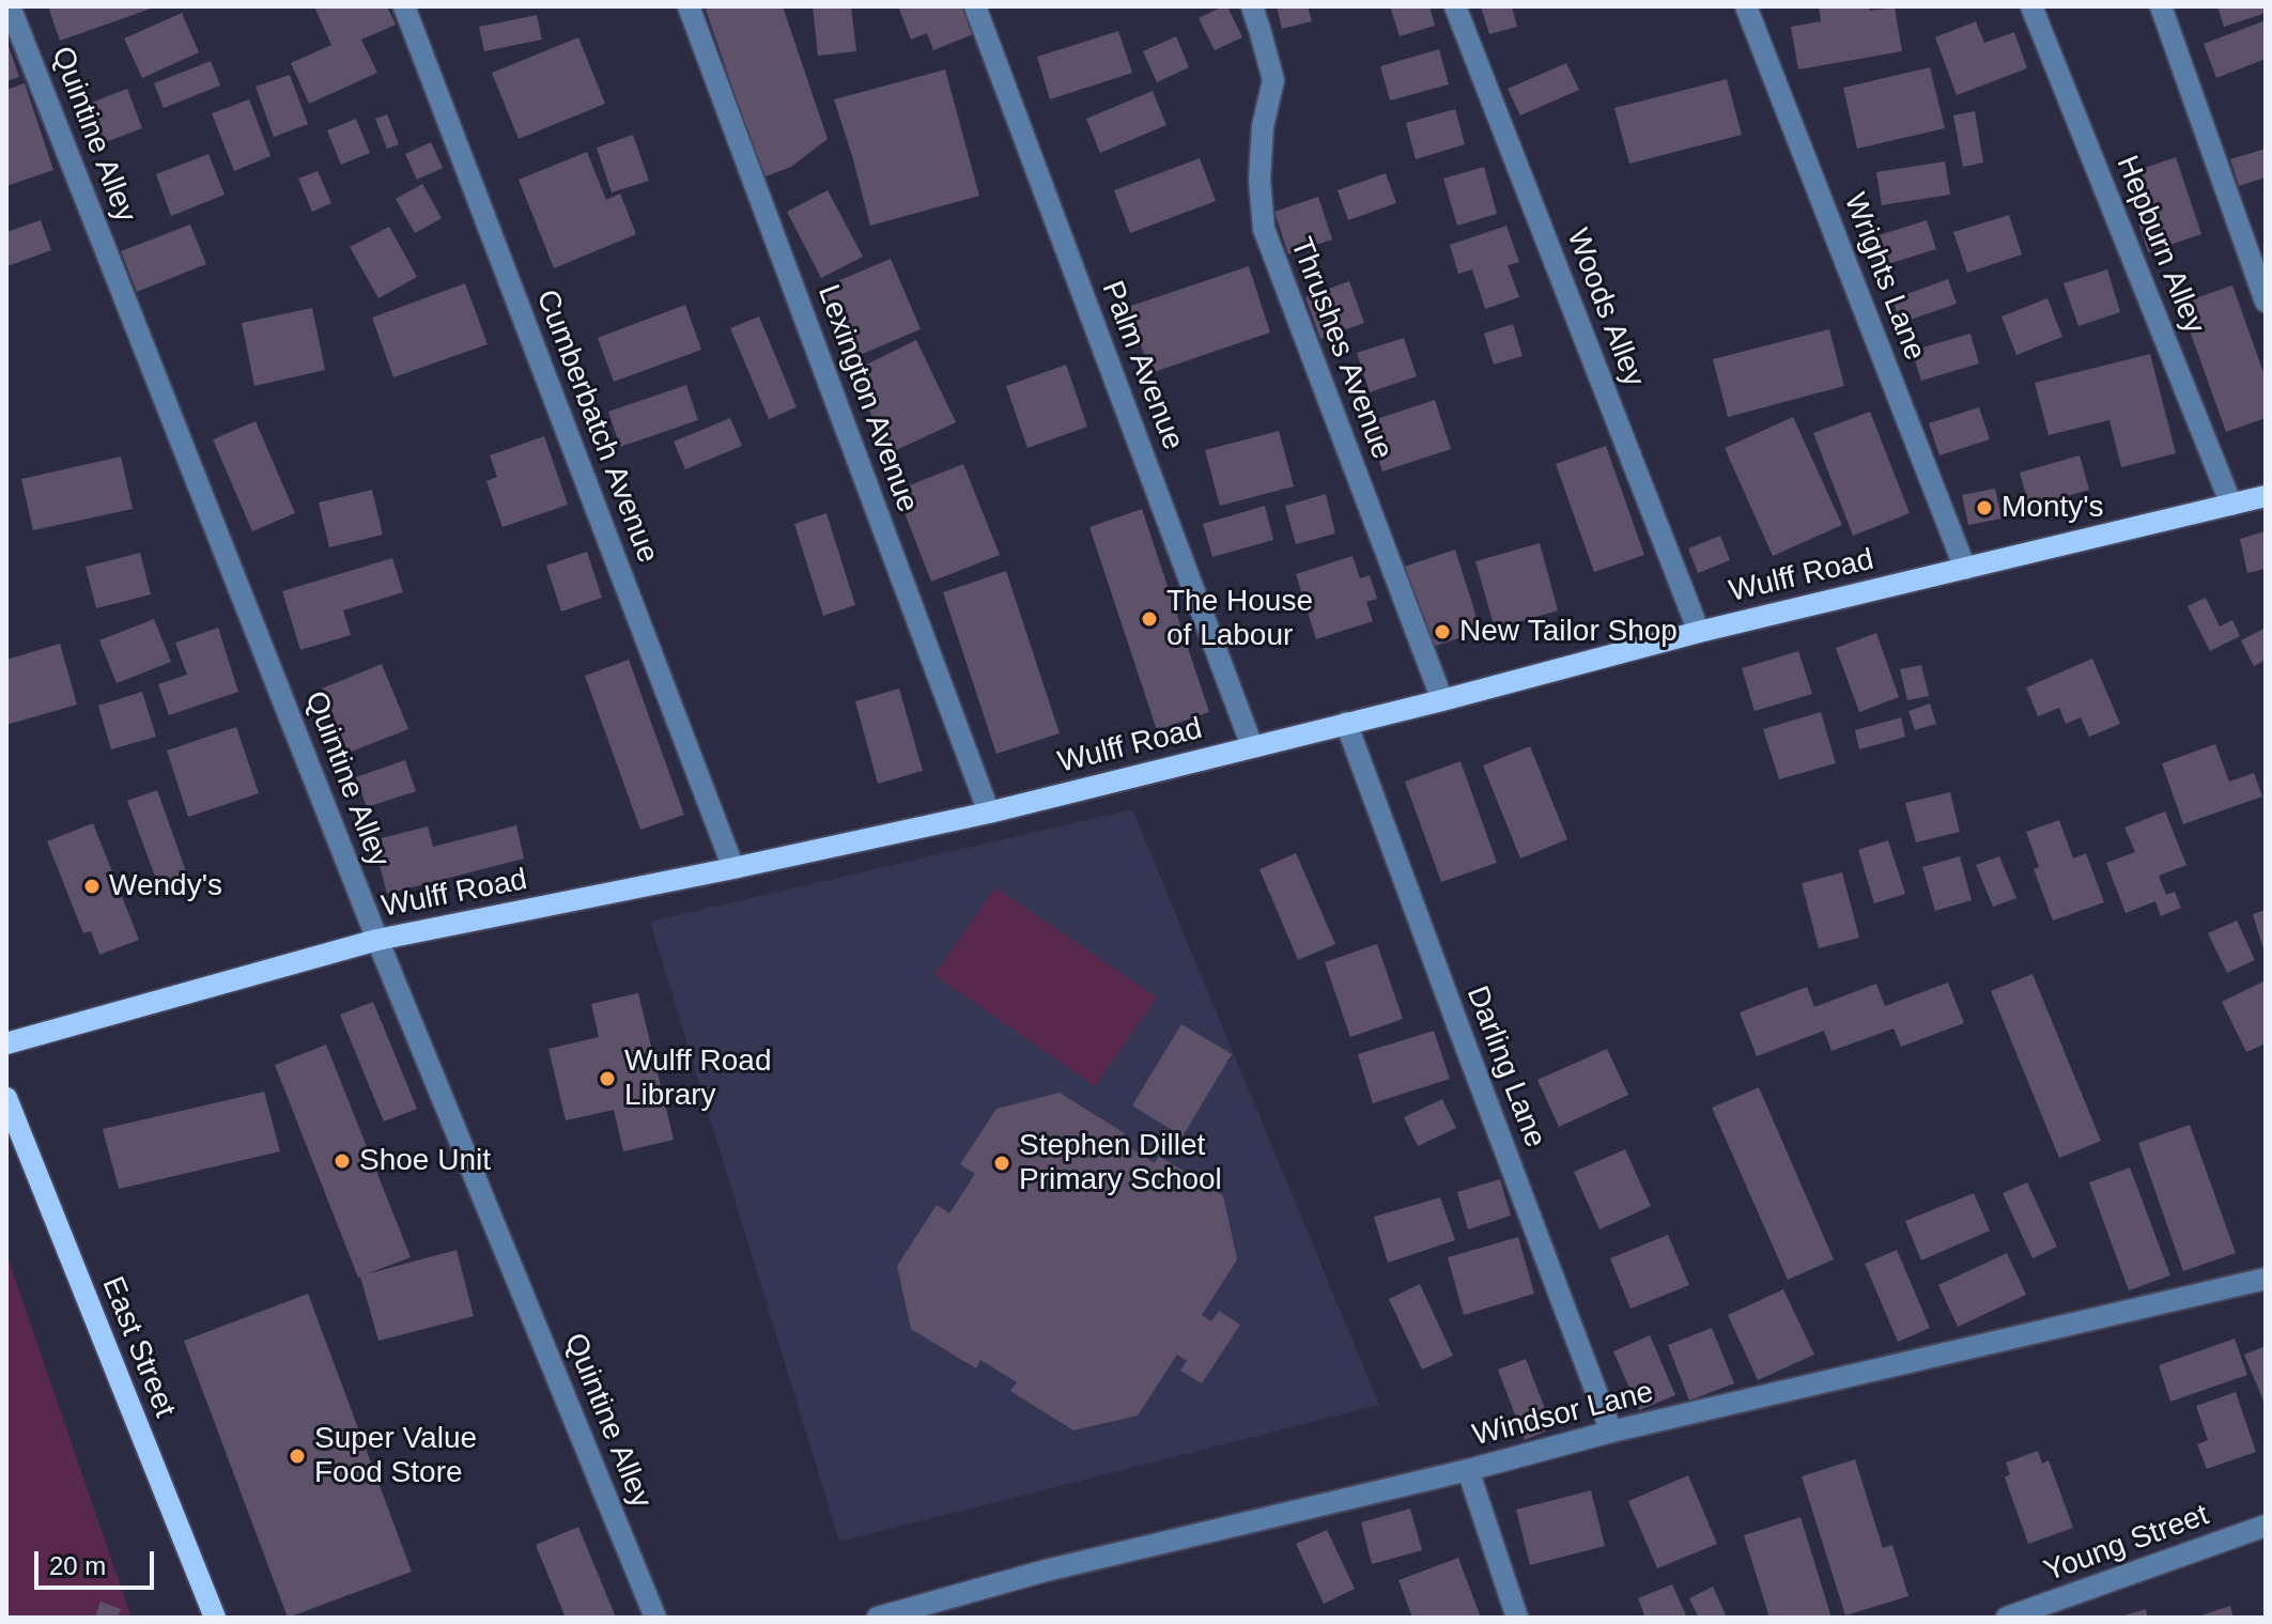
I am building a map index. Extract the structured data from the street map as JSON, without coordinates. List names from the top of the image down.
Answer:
{
  "streets": {
    "main road": ["Wulff Road", "East Street"],
    "street": [
      "Quintine Alley",
      "Hepburn Alley",
      "Wrights Lane",
      "Woods Alley",
      "Thrushes Avenue",
      "Palm Avenue",
      "Lexington Avenue",
      "Cumberbatch Avenue",
      "Darling Lane",
      "Windsor Lane",
      "Young Street"
    ]
  },
  "crossings": [
    ["Quintine Alley", "Wulff Road"],
    ["Hepburn Alley", "Wulff Road"],
    ["Wrights Lane", "Wulff Road"],
    ["Woods Alley", "Wulff Road"],
    ["Thrushes Avenue", "Wulff Road"],
    ["Palm Avenue", "Wulff Road"],
    ["Lexington Avenue", "Wulff Road"],
    ["Cumberbatch Avenue", "Wulff Road"],
    ["Wulff Road", "Darling Lane"],
    ["Darling Lane", "Windsor Lane"]
  ],
  "places": [
    "Monty's",
    "The House of Labour",
    "New Tailor Shop",
    "Wendy's",
    "Wulff Road Library",
    "Shoe Unit",
    "Stephen Dillet Primary School",
    "Super Value Food Store"
  ],
  "scale_bar": "20 m"
}
